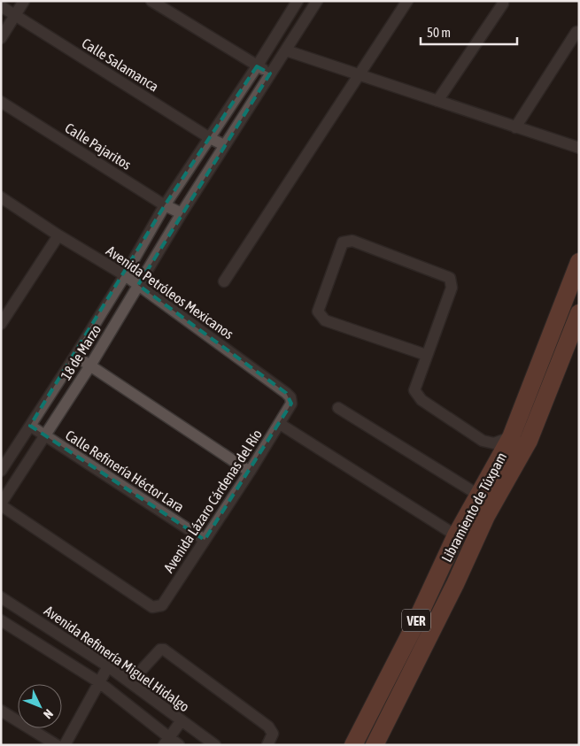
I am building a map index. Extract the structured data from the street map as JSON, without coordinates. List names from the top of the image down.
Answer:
{
  "streets": {
    "main road": ["Libramiento de Túxpam", "VER"],
    "street": [
      "Calle Salamanca",
      "Calle Pajaritos",
      "Avenida Petróleos Mexicanos",
      "18 de Marzo",
      "Calle Refinería Héctor Lara",
      "Avenida Lázaro Cárdenas del Río",
      "Avenida Refinería Miguel Hidalgo"
    ]
  },
  "crossings": [
    ["Calle Salamanca", "18 de Marzo"],
    ["Calle Pajaritos", "18 de Marzo"],
    ["Avenida Petróleos Mexicanos", "18 de Marzo"],
    ["Avenida Petróleos Mexicanos", "Avenida Lázaro Cárdenas del Río"],
    ["18 de Marzo", "Calle Refinería Héctor Lara"],
    ["18 de Marzo", "Avenida Lázaro Cárdenas del Río"],
    ["Calle Refinería Héctor Lara", "Avenida Lázaro Cárdenas del Río"]
  ],
  "scale_bar": "50 m",
  "north": "bottom right"
}
